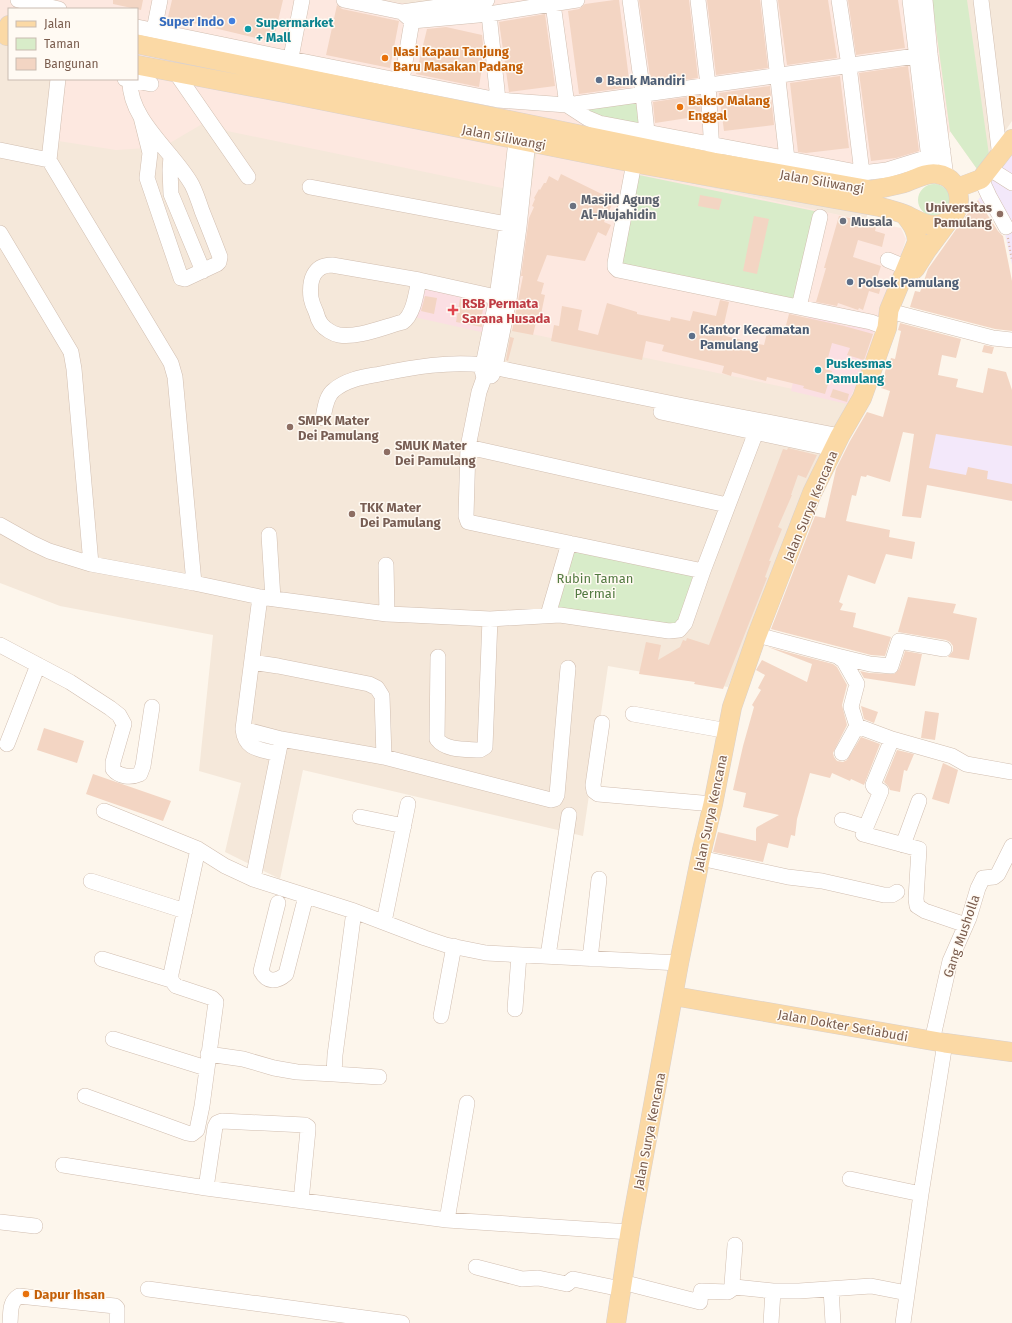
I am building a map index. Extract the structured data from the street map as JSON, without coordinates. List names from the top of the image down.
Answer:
{
  "streets": {
    "main road": ["Jalan Siliwangi", "Jalan Surya Kencana", "Jalan Dokter Setiabudi"],
    "street": ["Gang Musholla"]
  },
  "crossings": [
    ["Jalan Siliwangi", "Jalan Surya Kencana"],
    ["Jalan Surya Kencana", "Jalan Dokter Setiabudi"],
    ["Gang Musholla", "Jalan Dokter Setiabudi"]
  ],
  "parks": ["Rubin Taman Permai"],
  "places": {
    "other": [
      "Super Indo",
      "Supermarket + Mall",
      "Nasi Kapau Tanjung Baru Masakan Padang",
      "Bank Mandiri",
      "Bakso Malang Enggal",
      "Masjid Agung Al-Mujahidin",
      "Universitas Pamulang",
      "Musala",
      "Polsek Pamulang",
      "Kantor Kecamatan Pamulang",
      "Puskesmas Pamulang",
      "SMPK Mater Dei Pamulang",
      "SMUK Mater Dei Pamulang",
      "TKK Mater Dei Pamulang",
      "Dapur Ihsan"
    ],
    "health": ["RSB Permata Sarana Husada"]
  },
  "legend": ["Jalan", "Taman", "Bangunan"]
}
